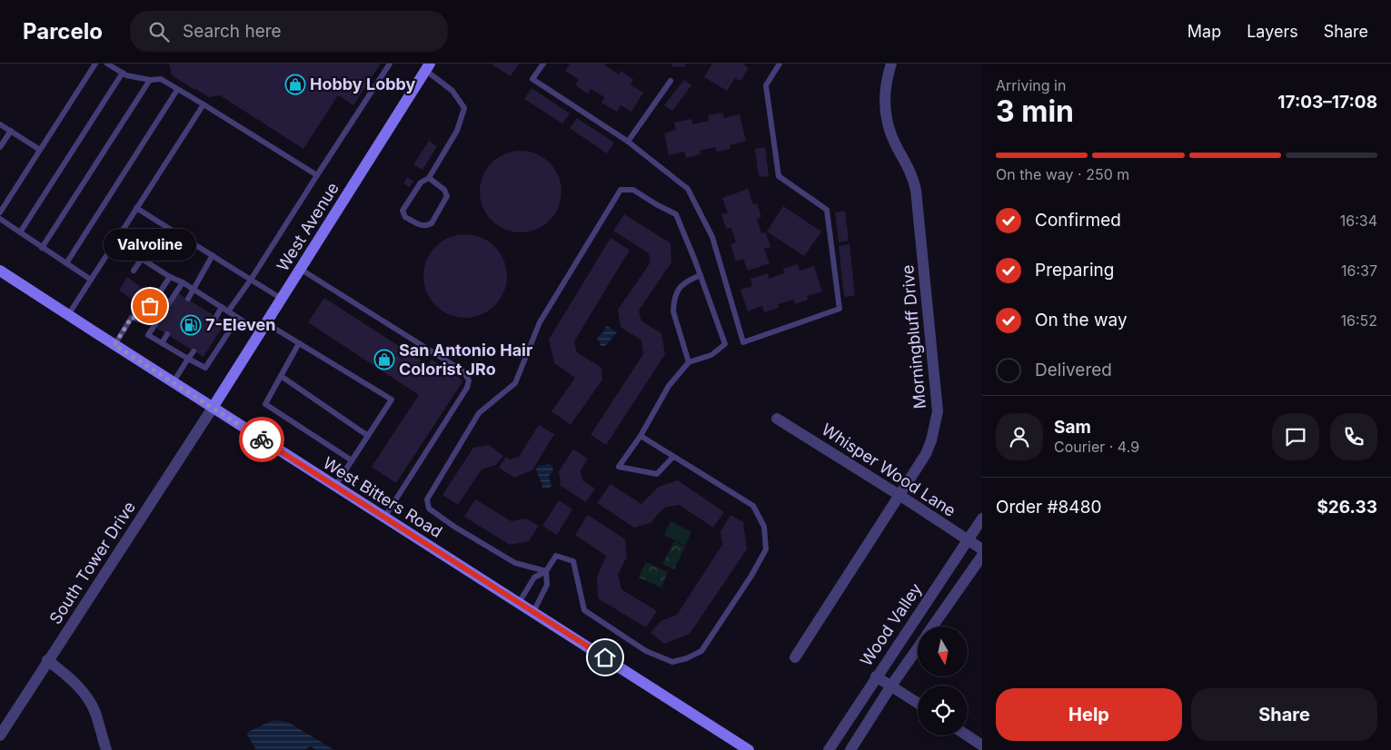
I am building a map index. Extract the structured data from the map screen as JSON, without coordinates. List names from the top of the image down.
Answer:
{
  "streets": {
    "main road": ["West Avenue", "West Bitters Road"],
    "street": [
      "Morningbluff Drive",
      "Whisper Wood Lane",
      "South Tower Drive",
      "Wood Valley"
    ]
  },
  "crossings": [
    ["West Avenue", "West Bitters Road"],
    ["West Avenue", "South Tower Drive"],
    ["Morningbluff Drive", "Whisper Wood Lane"],
    ["Whisper Wood Lane", "Wood Valley"],
    ["West Bitters Road", "South Tower Drive"]
  ],
  "places": {
    "shop": ["Hobby Lobby", "San Antonio Hair Colorist JRo"],
    "other": ["Valvoline"],
    "fuel station": ["7-Eleven"]
  },
  "north": "bottom",
  "page": {
    "header": "Parcelo",
    "search": "Search here",
    "nav": ["Map", "Layers", "Share"],
    "heading": ["3 min", "Arriving in", "17:03–17:08"],
    "panel": [
      "Sam",
      "Courier · 4.9",
      "Order #8480",
      "$26.33"
    ],
    "bar": "On the way · 250 m",
    "list": [
      ["Confirmed", "16:34"],
      ["Preparing", "16:37"],
      ["On the way", "16:52"],
      "Delivered"
    ],
    "bubble": "Valvoline",
    "buttons": ["Help", "Share"]
  }
}
